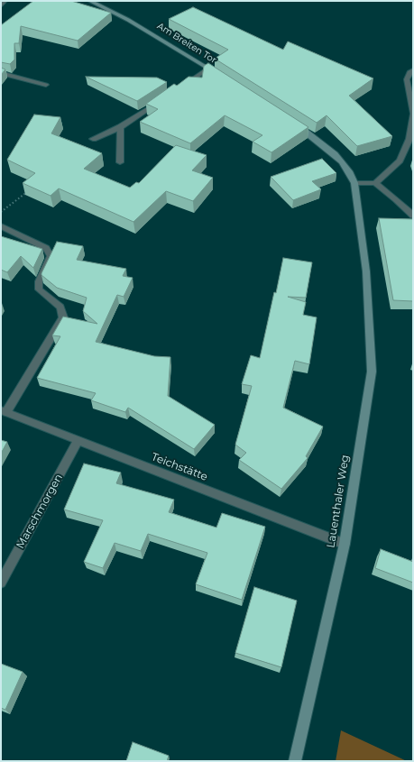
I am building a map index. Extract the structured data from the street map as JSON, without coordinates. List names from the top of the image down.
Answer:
{
  "streets": {
    "street": [
      "Am Breiten Tor",
      "Teichstätte",
      "Lauenthaler Weg",
      "Marschmorgen"
    ]
  },
  "crossings": [
    ["Teichstätte", "Lauenthaler Weg"],
    ["Teichstätte", "Marschmorgen"]
  ]
}
